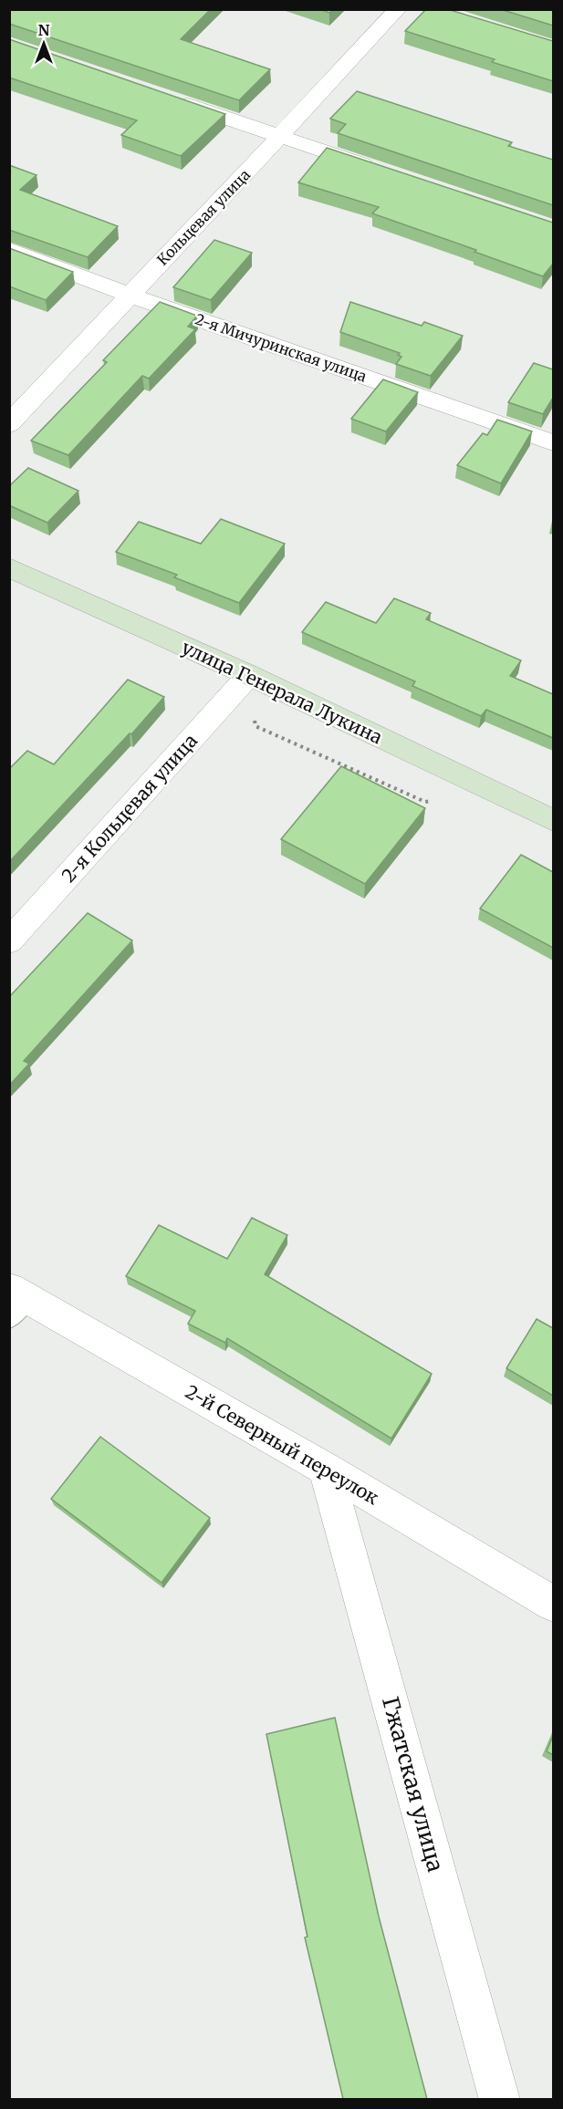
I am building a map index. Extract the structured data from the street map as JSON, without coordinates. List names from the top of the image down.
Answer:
{
  "streets": {
    "main road": ["улица Генерала Лукина"],
    "street": [
      "Кольцевая улица",
      "2-я Мичуринская улица",
      "2-я Кольцевая улица",
      "2-й Северный переулок",
      "Гжатская улица"
    ]
  },
  "crossings": [
    ["Кольцевая улица", "2-я Мичуринская улица"],
    ["улица Генерала Лукина", "2-я Кольцевая улица"],
    ["2-й Северный переулок", "Гжатская улица"]
  ],
  "north": "top"
}
